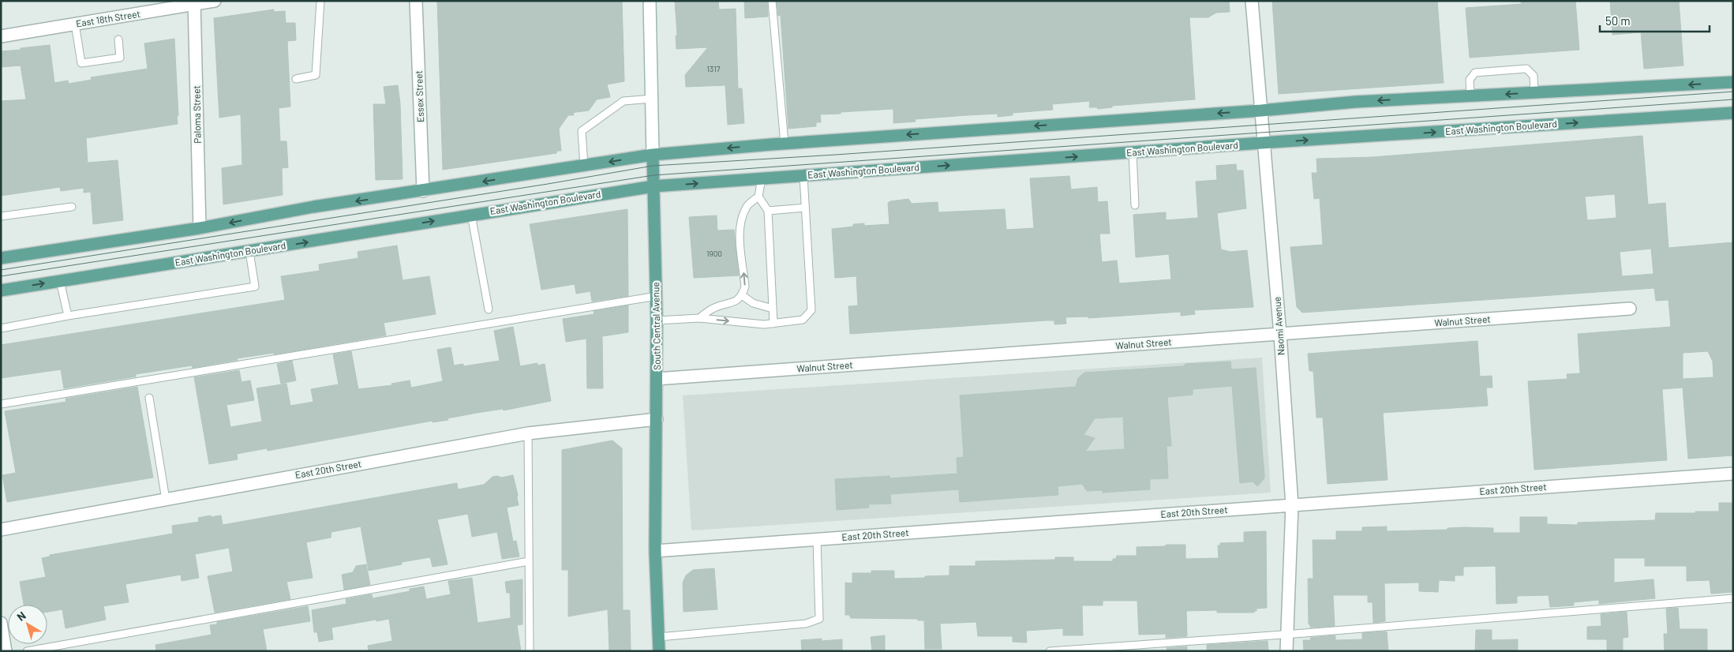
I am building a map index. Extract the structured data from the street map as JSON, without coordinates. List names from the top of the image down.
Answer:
{
  "streets": {
    "main road": ["East Washington Boulevard", "South Central Avenue"],
    "street": [
      "East 18th Street",
      "Essex Street",
      "Paloma Street",
      "Walnut Street",
      "Naomi Avenue",
      "East 20th Street"
    ]
  },
  "crossings": [
    ["East 18th Street", "Paloma Street"],
    ["East Washington Boulevard", "South Central Avenue"],
    ["East Washington Boulevard", "Naomi Avenue"],
    ["Walnut Street", "South Central Avenue"],
    ["Walnut Street", "Naomi Avenue"],
    ["South Central Avenue", "East 20th Street"],
    ["Naomi Avenue", "East 20th Street"]
  ],
  "house_numbers": ["1317", "1900"],
  "scale_bar": "50 m",
  "north": "top left"
}
